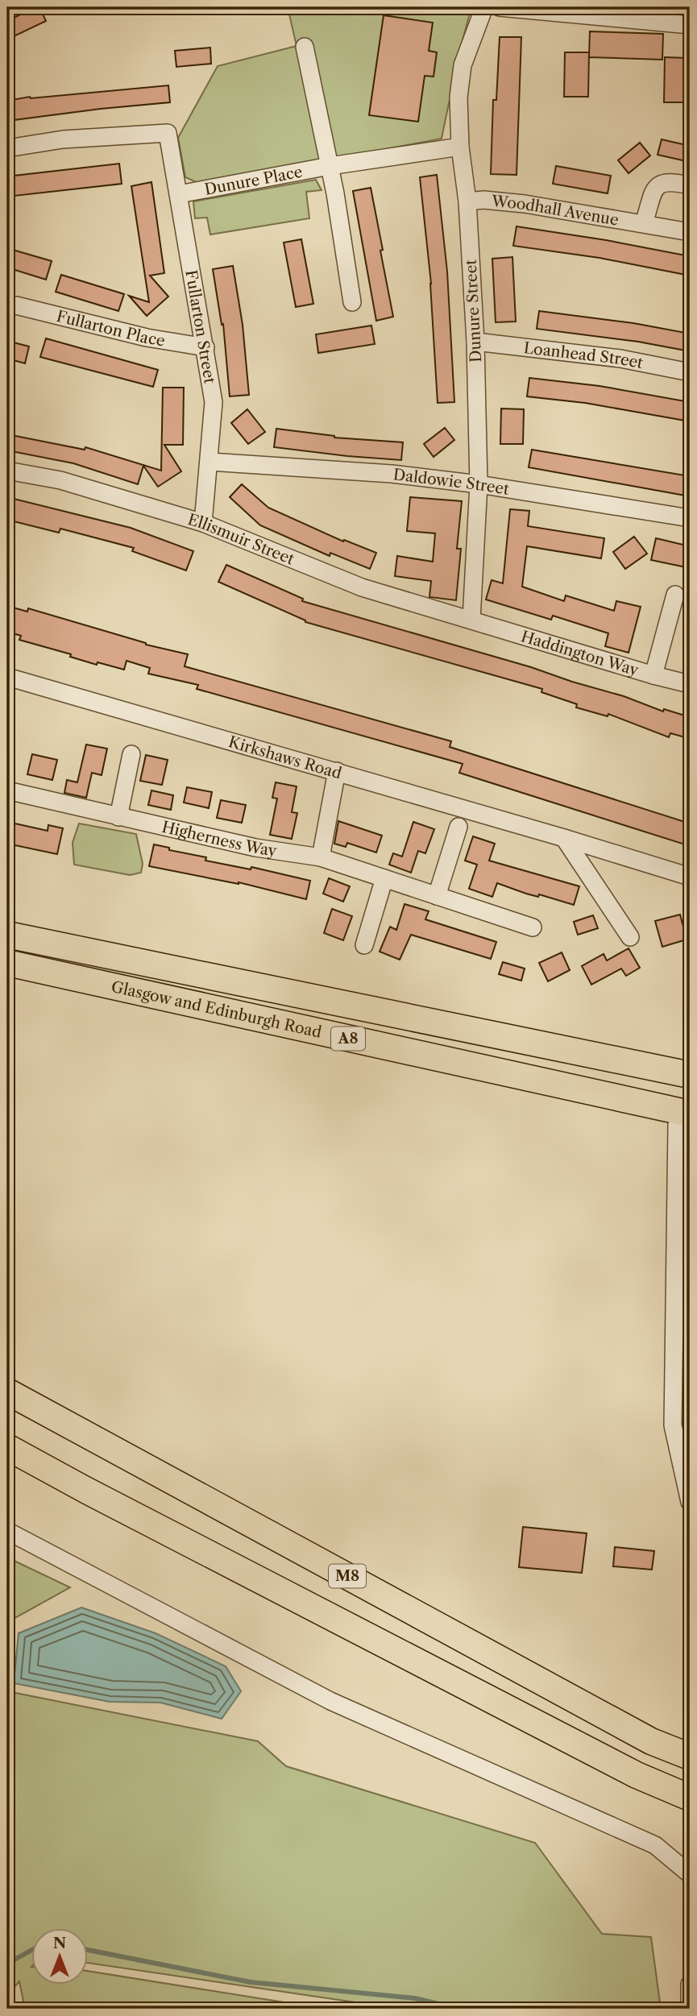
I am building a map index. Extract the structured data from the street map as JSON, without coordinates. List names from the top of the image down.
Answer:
{
  "streets": {
    "highway": ["Glasgow and Edinburgh Road", "A8", "M8"],
    "street": [
      "Dunure Place",
      "Woodhall Avenue",
      "Dunure Street",
      "Fullarton Place",
      "Fullarton Street",
      "Loanhead Street",
      "Daldowie Street",
      "Ellismuir Street",
      "Haddington Way",
      "Kirkshaws Road",
      "Higherness Way"
    ]
  },
  "crossings": [
    ["Dunure Place", "Dunure Street"],
    ["Dunure Place", "Fullarton Street"],
    ["Woodhall Avenue", "Dunure Street"],
    ["Dunure Street", "Loanhead Street"],
    ["Dunure Street", "Daldowie Street"],
    ["Dunure Street", "Ellismuir Street"],
    ["Dunure Street", "Haddington Way"],
    ["Fullarton Place", "Fullarton Street"],
    ["Fullarton Street", "Daldowie Street"],
    ["Fullarton Street", "Ellismuir Street"],
    ["Ellismuir Street", "Haddington Way"]
  ],
  "north": "top"
}
